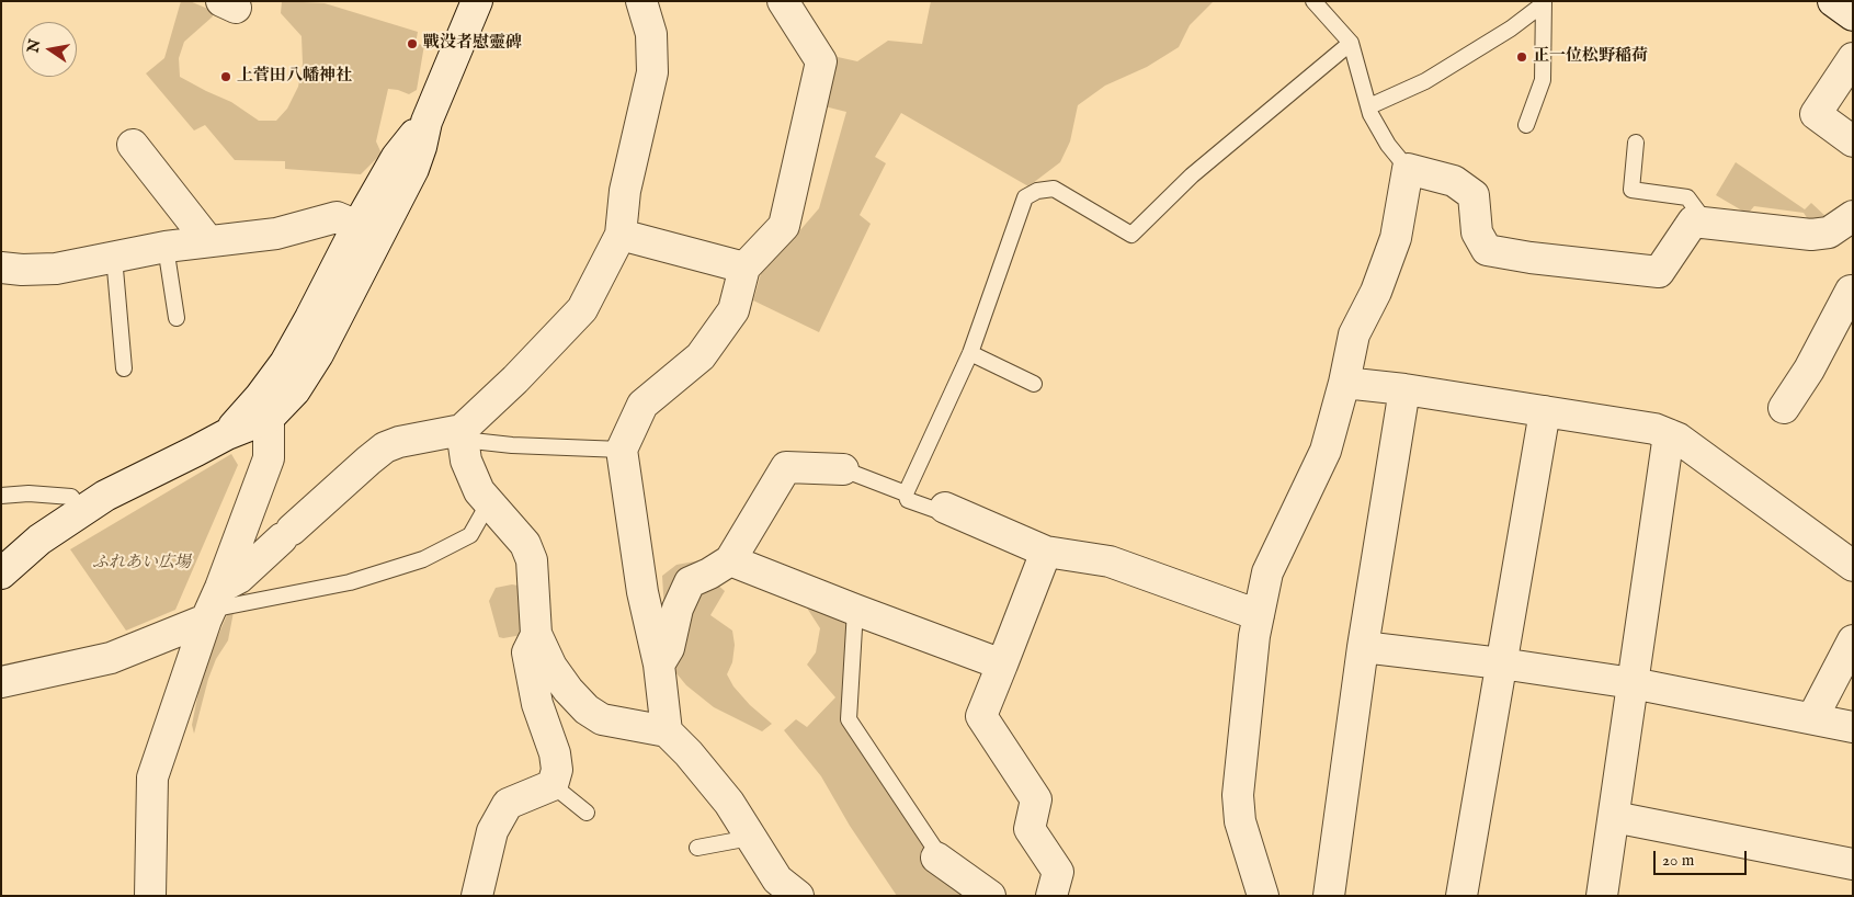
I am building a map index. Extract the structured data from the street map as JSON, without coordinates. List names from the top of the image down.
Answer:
{
  "parks": ["ふれあい広場"],
  "places": ["戰没者慰靈碑", "正一位松野稲荷", "上菅田八幡神社"],
  "scale_bar": "20 m",
  "north": "left"
}
